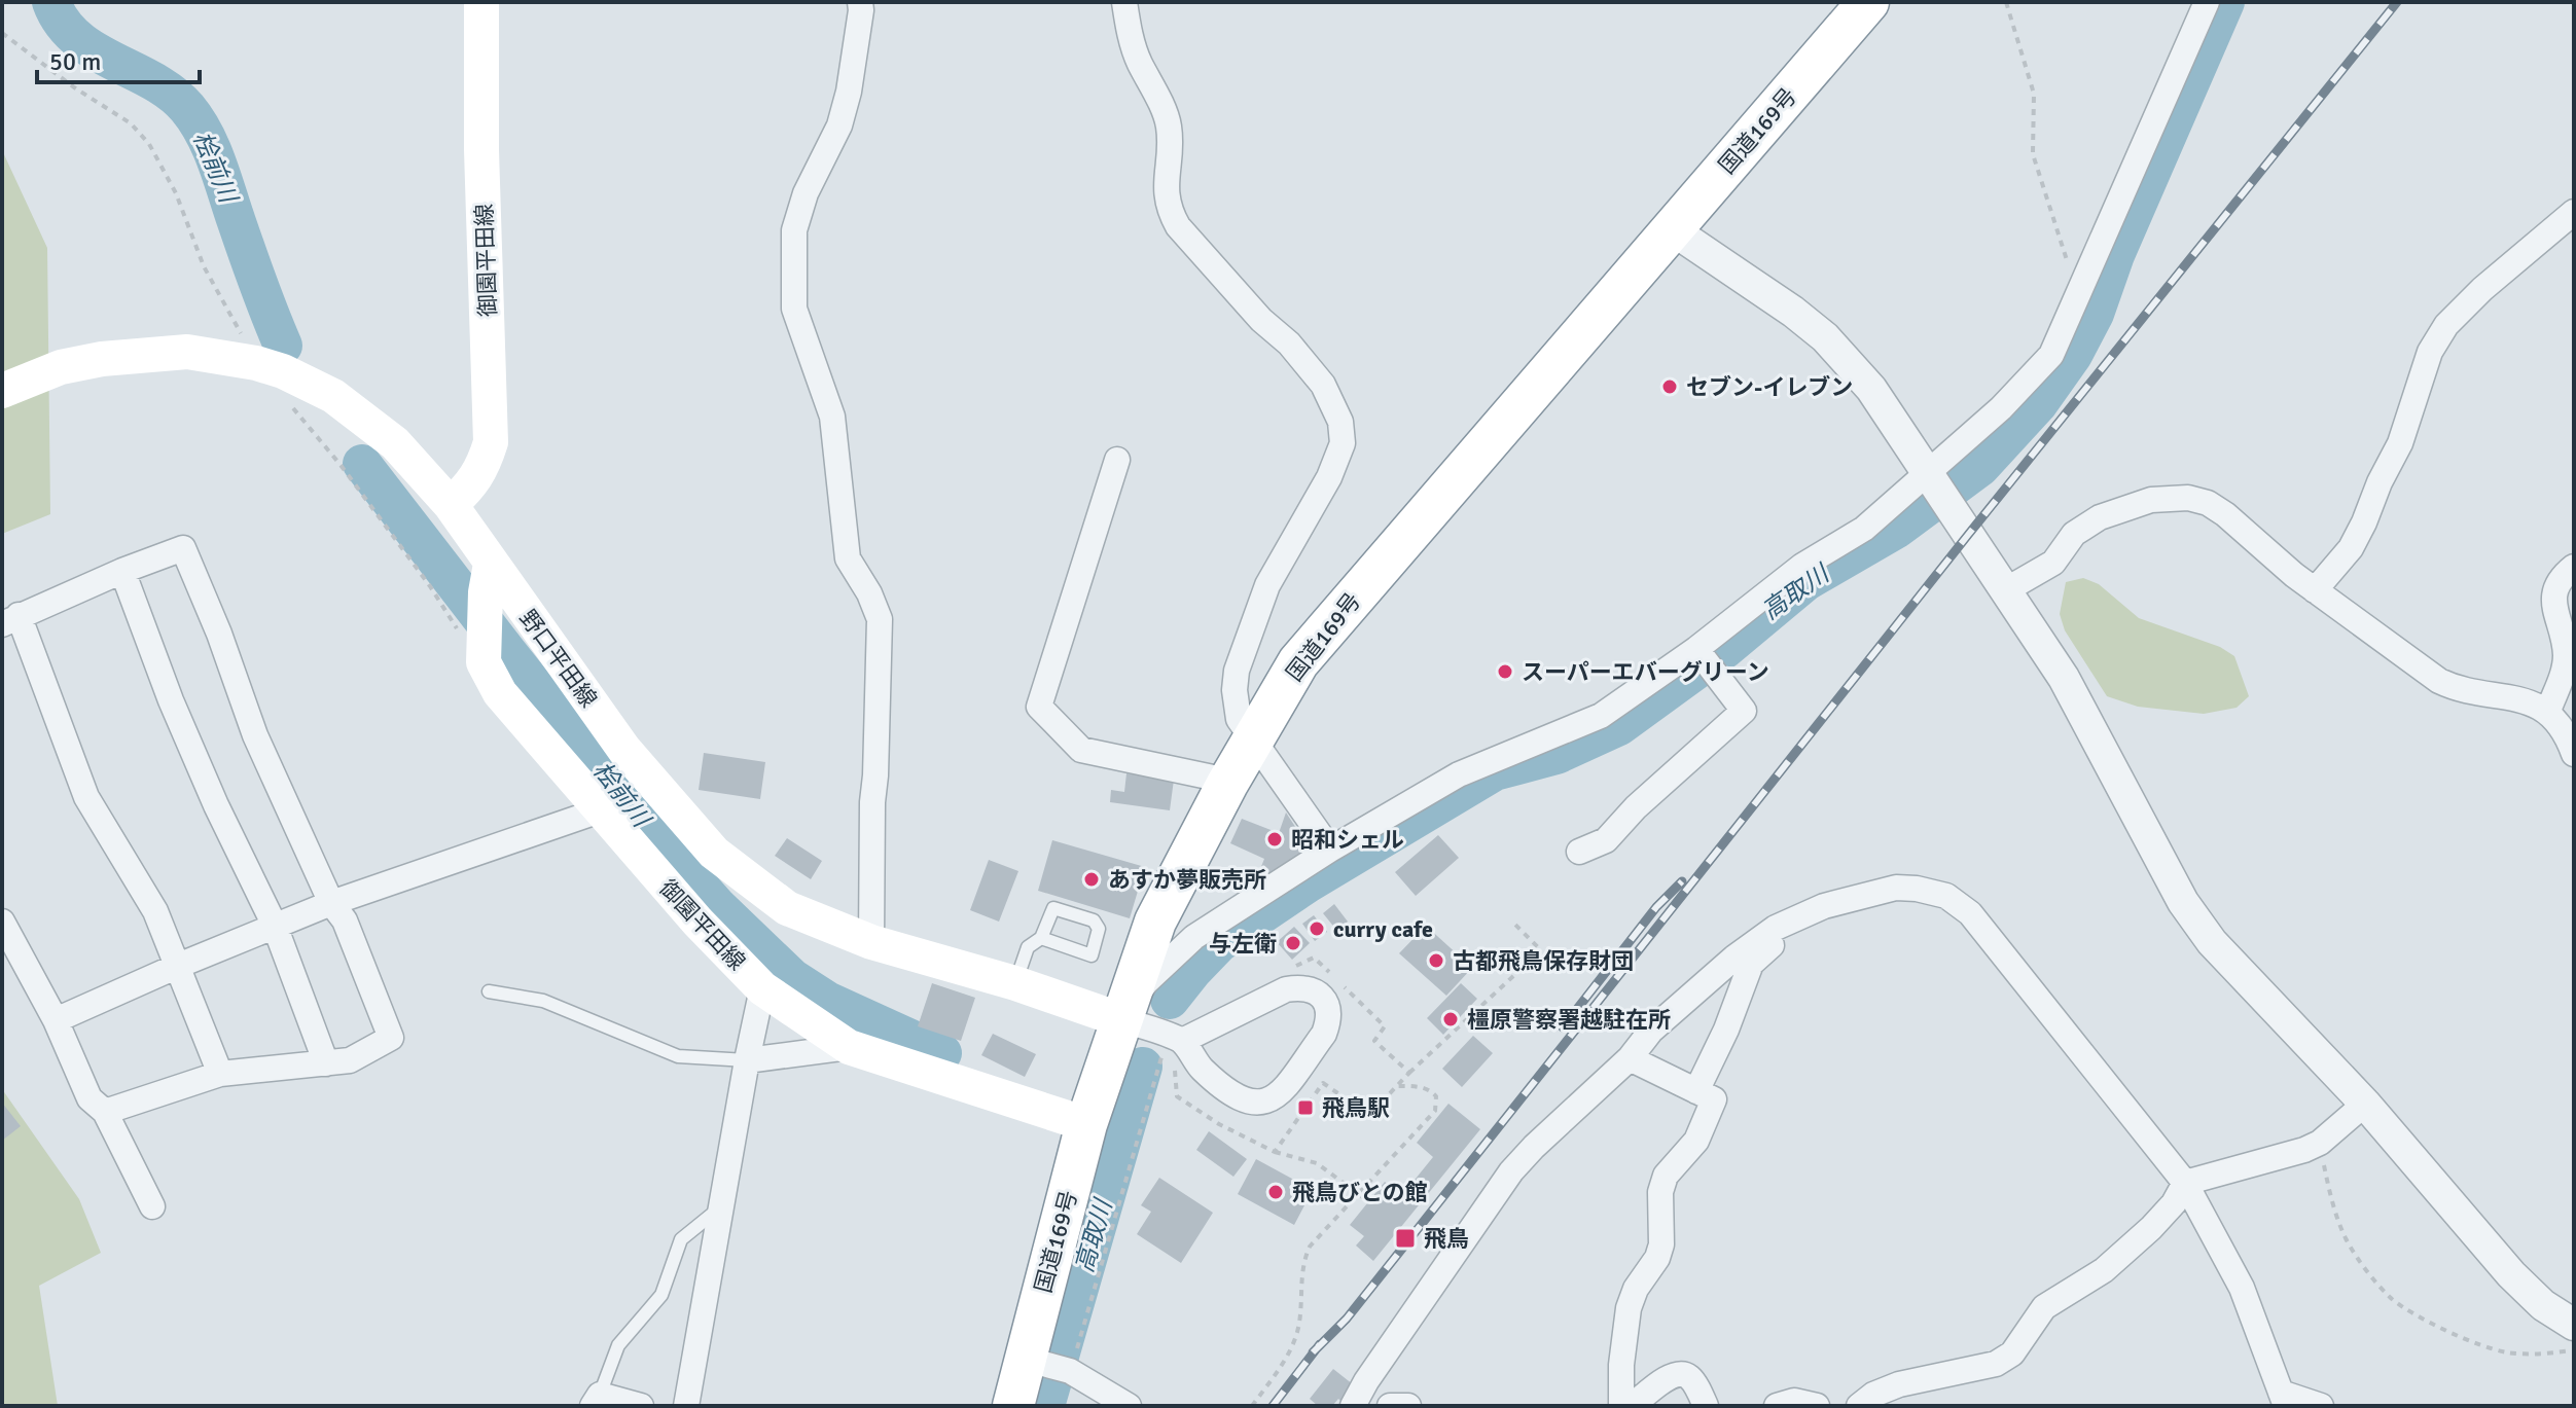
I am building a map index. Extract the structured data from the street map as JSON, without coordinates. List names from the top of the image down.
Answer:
{
  "streets": {
    "highway": ["国道169号"],
    "main road": ["御園平田線", "野口平田線"]
  },
  "crossings": [
    ["国道169号", "御園平田線"],
    ["国道169号", "野口平田線"],
    ["御園平田線", "野口平田線"]
  ],
  "water": ["桧前川", "高取川"],
  "places": {
    "other": [
      "セブン-イレブン",
      "スーパーエバーグリーン",
      "昭和シェル",
      "あすか夢販売所",
      "curry cafe",
      "与左衛",
      "古都飛鳥保存財団",
      "橿原警察署越駐在所",
      "飛鳥びとの館"
    ],
    "transit": ["飛鳥駅", "飛鳥"]
  },
  "scale_bar": "50 m"
}
